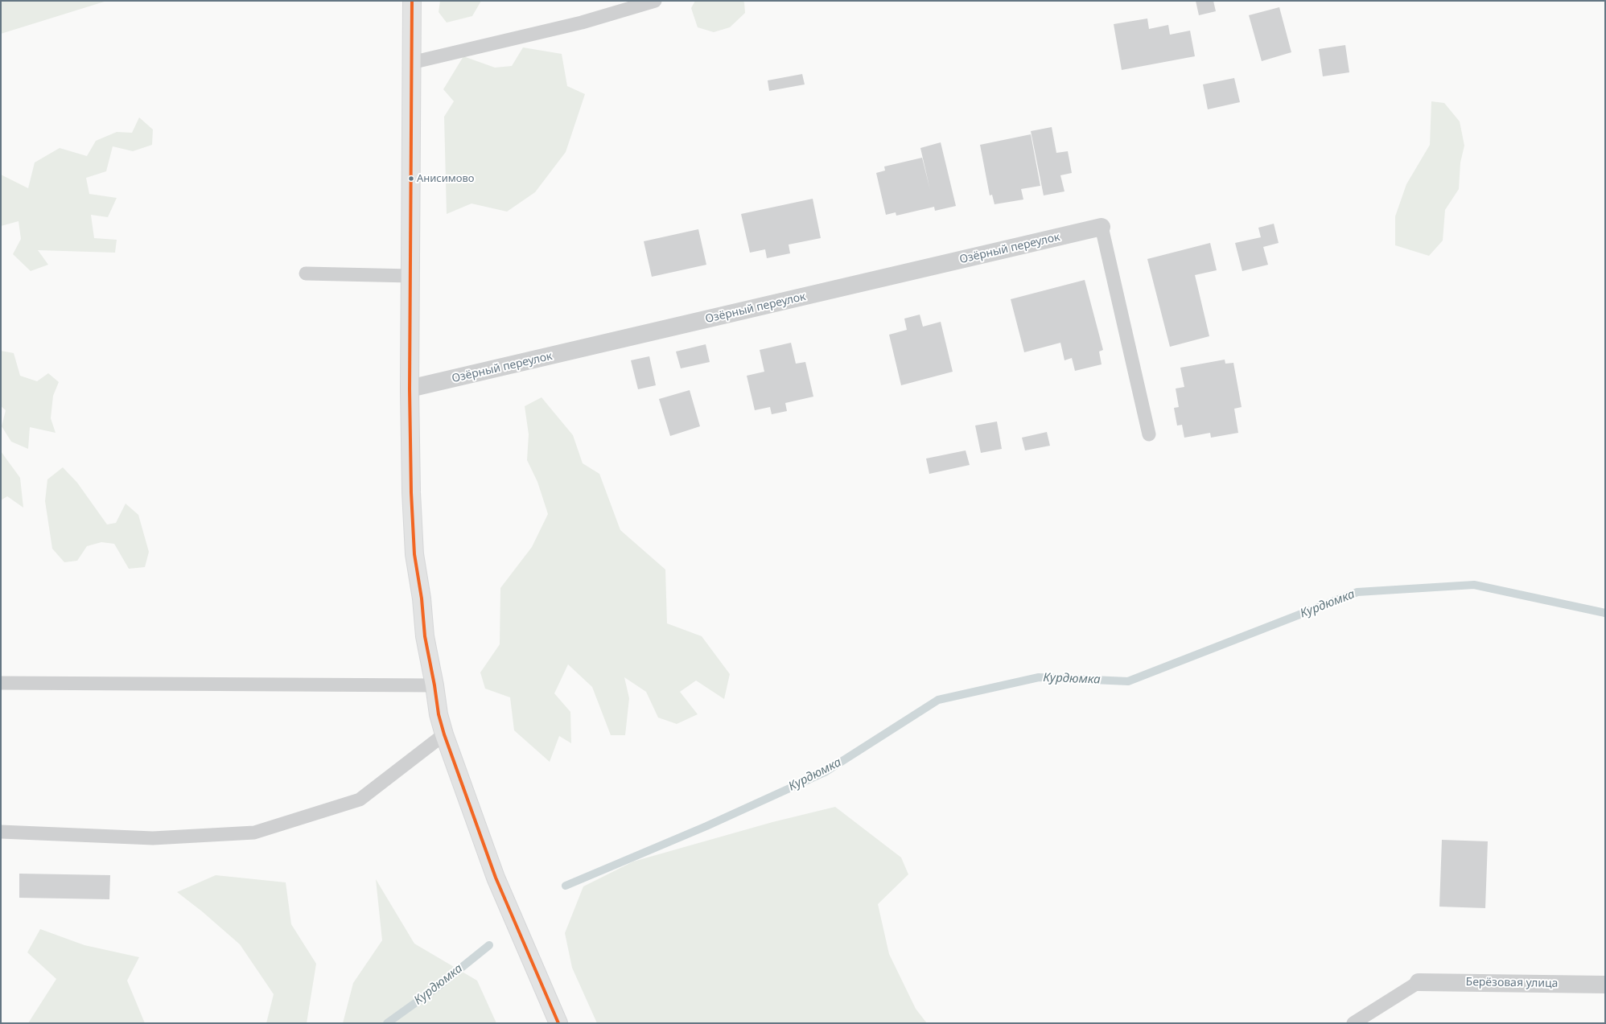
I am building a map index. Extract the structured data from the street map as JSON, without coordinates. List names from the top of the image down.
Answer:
{
  "streets": {
    "street": ["Озёрный переулок", "Берёзовая улица"]
  },
  "water": ["Курдюмка"],
  "places": ["Анисимово"]
}
